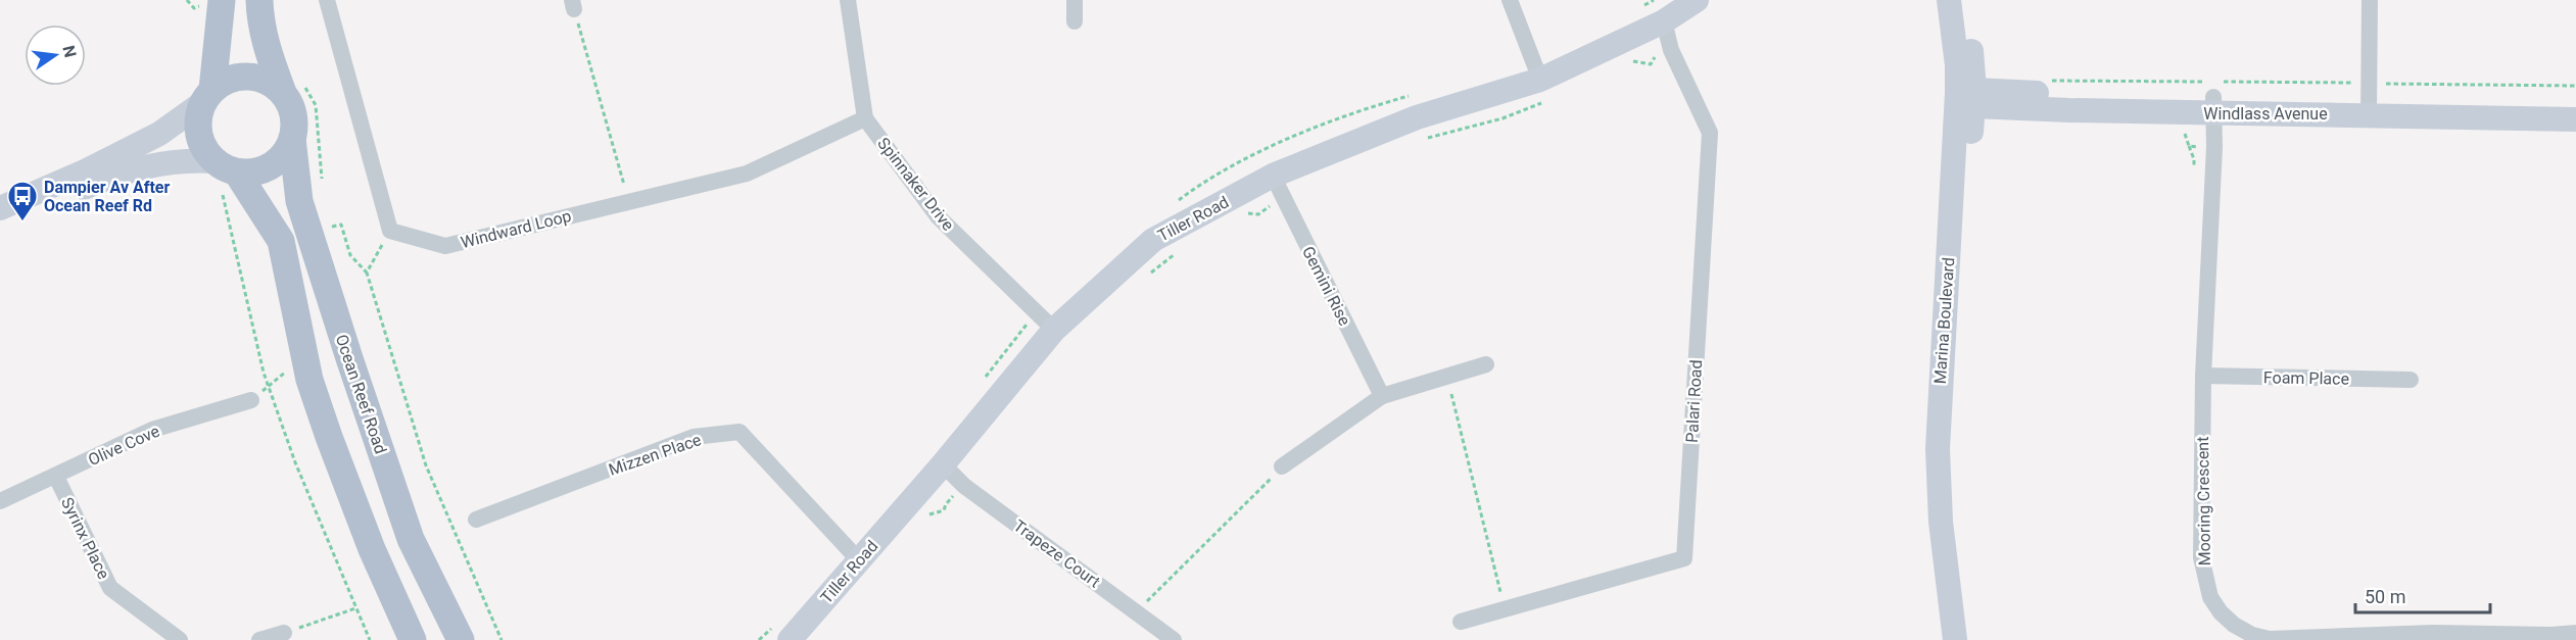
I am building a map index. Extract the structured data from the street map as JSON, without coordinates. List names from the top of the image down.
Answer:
{
  "streets": {
    "main road": ["Ocean Reef Road"],
    "street": [
      "Windlass Avenue",
      "Spinnaker Drive",
      "Tiller Road",
      "Windward Loop",
      "Gemini Rise",
      "Marina Boulevard",
      "Foam Place",
      "Palari Road",
      "Olive Cove",
      "Mizzen Place",
      "Mooring Crescent",
      "Syrinx Place",
      "Trapeze Court"
    ]
  },
  "crossings": [
    ["Windlass Avenue", "Marina Boulevard"],
    ["Windlass Avenue", "Mooring Crescent"],
    ["Spinnaker Drive", "Tiller Road"],
    ["Spinnaker Drive", "Windward Loop"],
    ["Tiller Road", "Gemini Rise"],
    ["Tiller Road", "Palari Road"],
    ["Tiller Road", "Mizzen Place"],
    ["Tiller Road", "Trapeze Court"],
    ["Foam Place", "Mooring Crescent"],
    ["Olive Cove", "Syrinx Place"]
  ],
  "places": {
    "bus stop": ["Dampier Av After Ocean Reef Rd"]
  },
  "scale_bar": "50 m",
  "north": "right"
}
